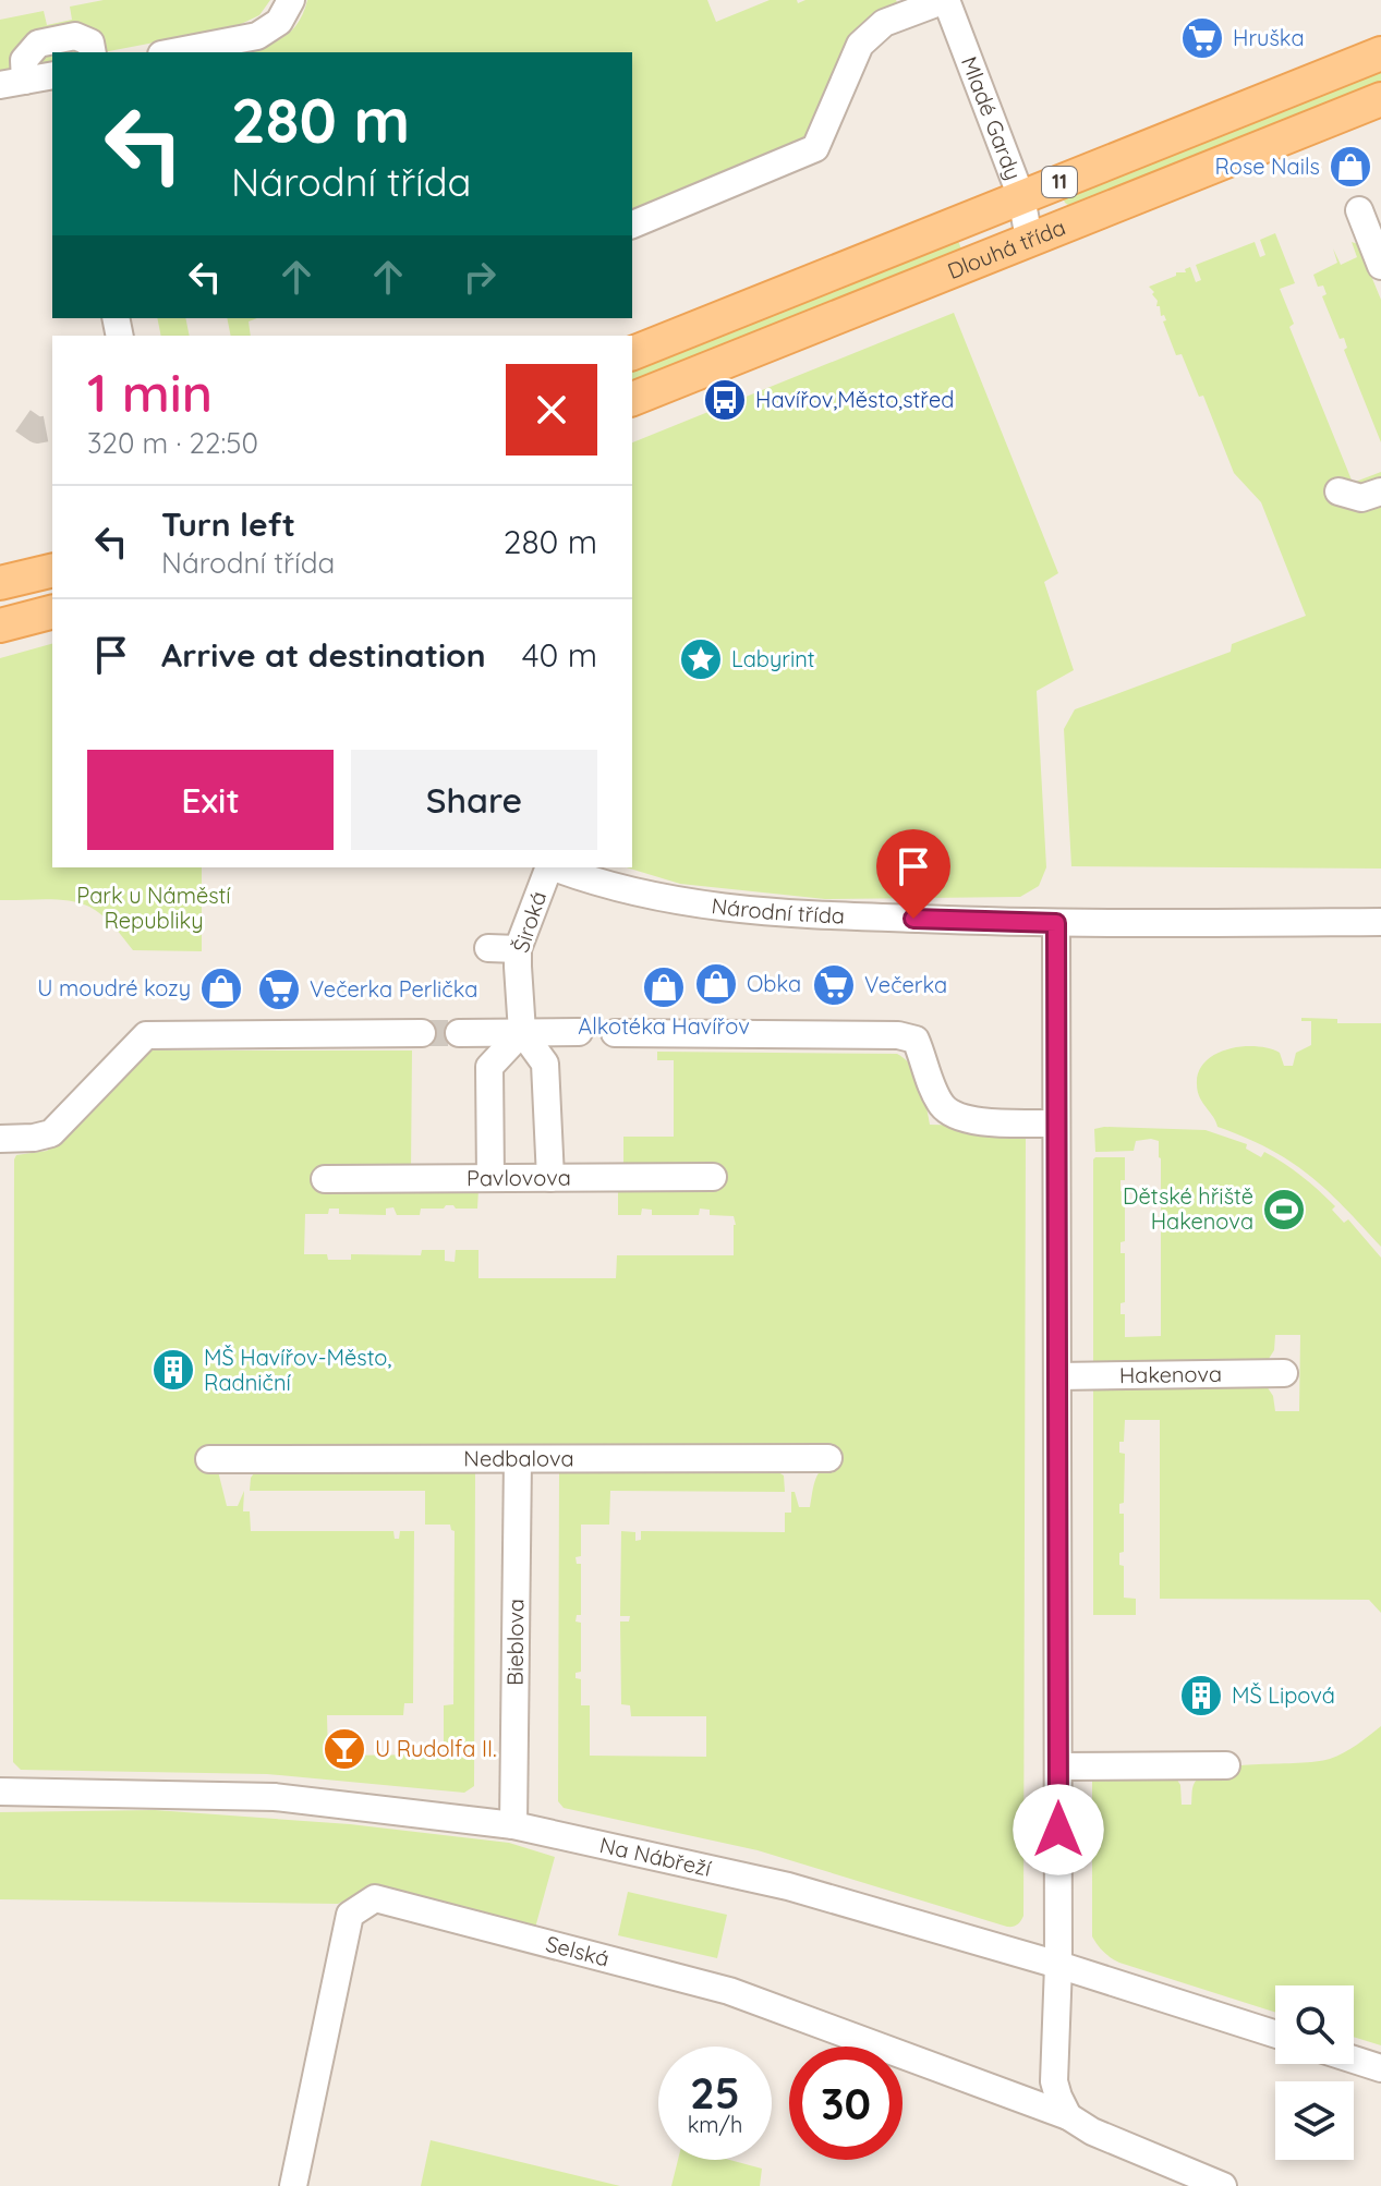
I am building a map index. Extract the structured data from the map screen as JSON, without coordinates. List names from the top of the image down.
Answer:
{
  "streets": {
    "main road": ["11", "Dlouhá třída"],
    "street": [
      "Mladé Gardy",
      "Národní třída",
      "Široká",
      "Pavlovova",
      "Hakenova",
      "Nedbalova",
      "Bieblova",
      "Na Nábřeží",
      "Selská"
    ]
  },
  "crossings": [
    ["Mladé Gardy", "Dlouhá třída"],
    ["Široká", "Pavlovova"],
    ["Nedbalova", "Bieblova"],
    ["Bieblova", "Na Nábřeží"]
  ],
  "parks": ["Park u Náměstí Republiky"],
  "places": {
    "supermarket": ["Hruška", "Večerka", "Večerka Perlička"],
    "shop": [
      "Rose Nails",
      "Obka",
      "Alkotéka Havířov",
      "U moudré kozy"
    ],
    "bus stop": ["Havířov,Město,střed"],
    "place": ["Labyrint"],
    "sports": ["Dětské hřiště Hakenova"],
    "building": ["MŠ Havířov-Město, Radniční", "MŠ Lipová"],
    "bar": ["U Rudolfa II."]
  },
  "page": {
    "turn": ["280 m", "Národní třída"],
    "heading": ["1 min", "320 m · 22:50"],
    "list": [
      {
        "name": "Turn left",
        "note": "Národní třída",
        "value": "280 m"
      },
      {
        "name": "Arrive at destination",
        "value": "40 m"
      }
    ],
    "buttons": ["Exit", "Share"],
    "speed": "25 km/h",
    "limit": "30"
  }
}
